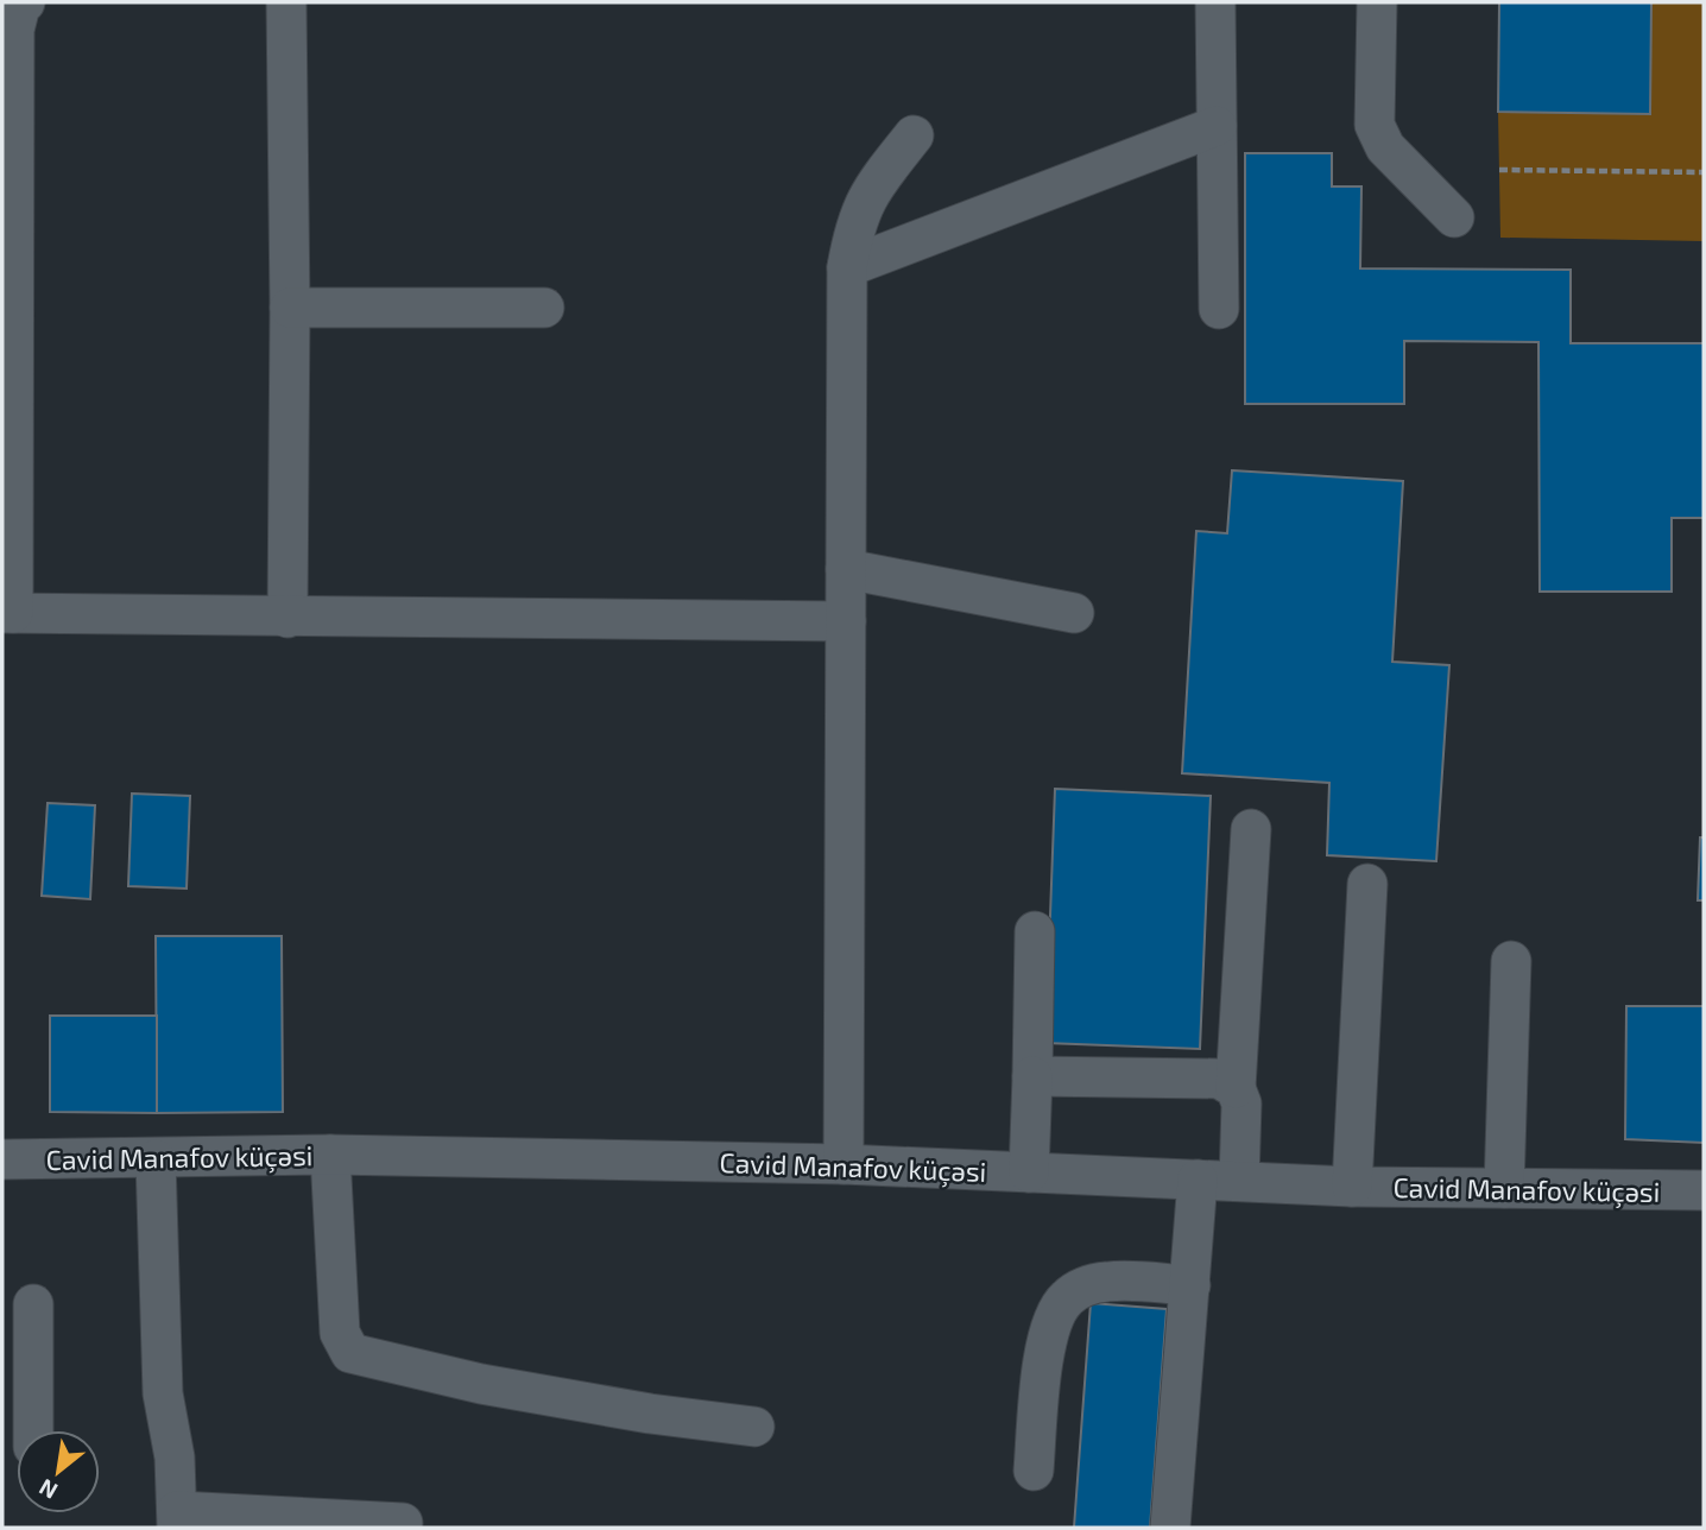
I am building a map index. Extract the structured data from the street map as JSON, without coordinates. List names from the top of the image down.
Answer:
{
  "streets": {
    "street": ["Cavid Manafov küçəsi"]
  },
  "north": "bottom left"
}
